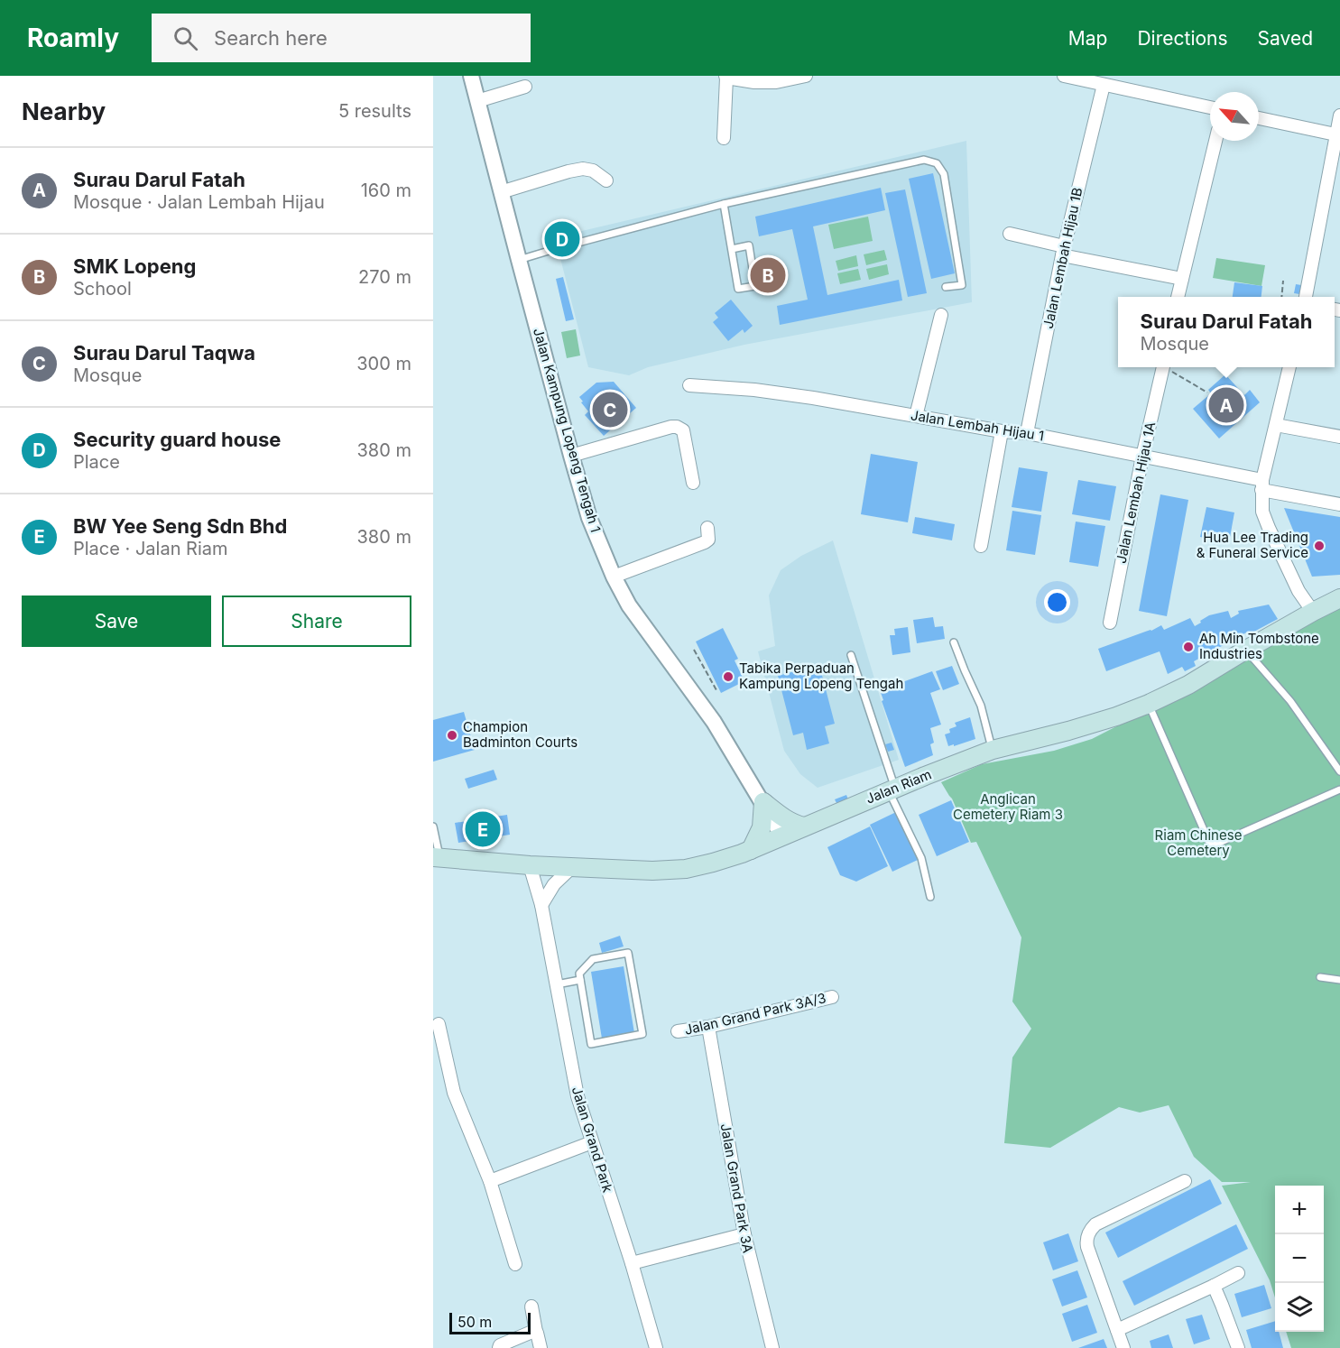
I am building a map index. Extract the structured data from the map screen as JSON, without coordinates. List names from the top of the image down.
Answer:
{
  "streets": {
    "main road": ["Jalan Riam"],
    "street": [
      "Jalan Lembah Hijau 1B",
      "Jalan Lembah Hijau 1",
      "Jalan Kampung Lopeng Tengah 1",
      "Jalan Lembah Hijau 1A",
      "Jalan Grand Park 3A/3",
      "Jalan Grand Park",
      "Jalan Grand Park 3A"
    ]
  },
  "crossings": [
    ["Jalan Lembah Hijau 1B", "Jalan Lembah Hijau 1"],
    ["Jalan Lembah Hijau 1", "Jalan Lembah Hijau 1A"],
    ["Jalan Kampung Lopeng Tengah 1", "Jalan Riam"],
    ["Jalan Riam", "Jalan Grand Park"],
    ["Jalan Grand Park 3A/3", "Jalan Grand Park 3A"]
  ],
  "parks": ["Anglican Cemetery Riam 3", "Riam Chinese Cemetery"],
  "places": [
    "Hua Lee Trading & Funeral Service",
    "Ah Min Tombstone Industries",
    "Tabika Perpaduan Kampung Lopeng Tengah",
    "Champion Badminton Courts"
  ],
  "scale_bar": "50 m",
  "north": "top left",
  "page": {
    "header": "Roamly",
    "search": "Search here",
    "nav": ["Map", "Directions", "Saved"],
    "heading": ["Nearby", "5 results"],
    "list": [
      {
        "mark": "A",
        "name": "Surau Darul Fatah",
        "note": "Mosque · Jalan Lembah Hijau",
        "value": "160 m"
      },
      {
        "mark": "B",
        "name": "SMK Lopeng",
        "note": "School",
        "value": "270 m"
      },
      {
        "mark": "C",
        "name": "Surau Darul Taqwa",
        "note": "Mosque",
        "value": "300 m"
      },
      {
        "mark": "D",
        "name": "Security guard house",
        "note": "Place",
        "value": "380 m"
      },
      {
        "mark": "E",
        "name": "BW Yee Seng Sdn Bhd",
        "note": "Place · Jalan Riam",
        "value": "380 m"
      }
    ],
    "pins": [
      "D",
      "B",
      "A",
      "C",
      "E"
    ],
    "popup": ["Surau Darul Fatah", "Mosque"],
    "buttons": ["Save", "Share"],
    "map_buttons": ["+", "−"],
    "scale": "50 m"
  }
}
